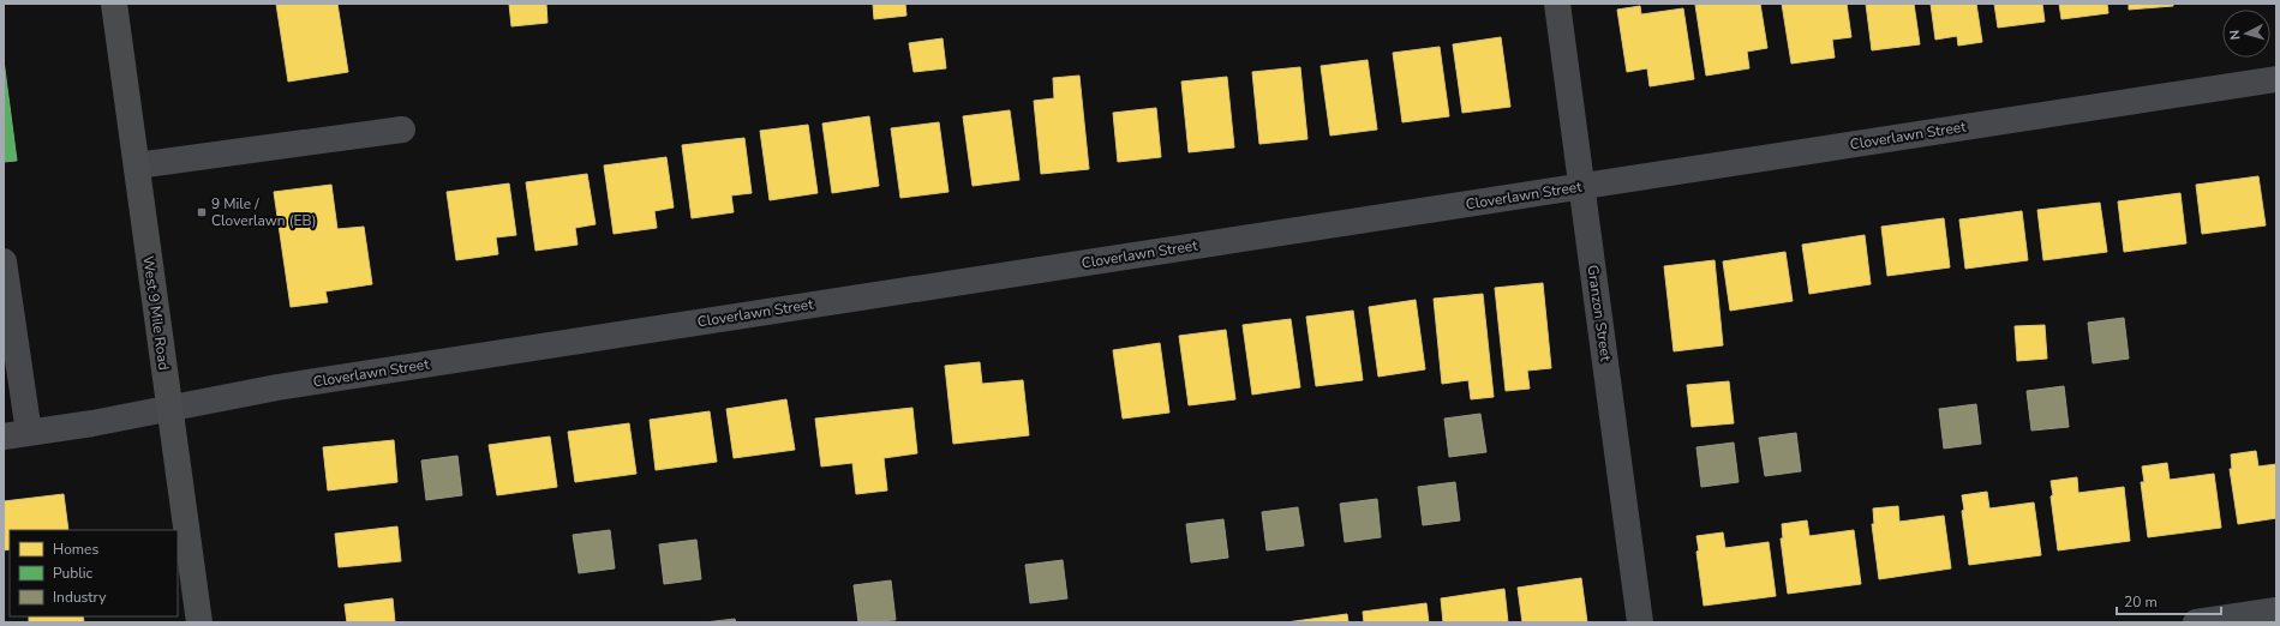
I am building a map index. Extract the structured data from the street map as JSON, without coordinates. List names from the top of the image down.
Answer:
{
  "streets": {
    "main road": ["West 9 Mile Road"],
    "street": ["Cloverlawn Street", "Granzon Street"]
  },
  "crossings": [
    ["Cloverlawn Street", "West 9 Mile Road"],
    ["Cloverlawn Street", "Granzon Street"]
  ],
  "places": {
    "transit": ["9 Mile / Cloverlawn (EB)"]
  },
  "legend": ["Homes", "Public", "Industry"],
  "scale_bar": "20 m",
  "north": "left"
}
